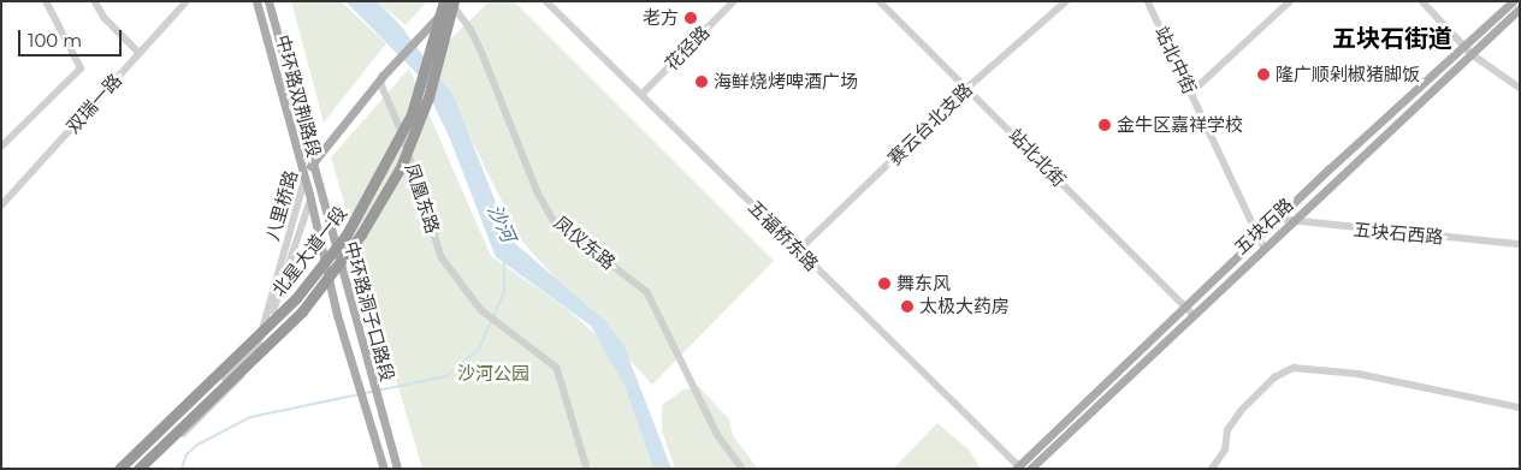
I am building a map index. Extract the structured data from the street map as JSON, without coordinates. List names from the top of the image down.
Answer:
{
  "streets": {
    "highway": ["北星大道一段"],
    "main road": [
      "中环路双荆路段",
      "八里桥路",
      "五块石路",
      "中环路洞子口路段"
    ],
    "street": [
      "花径路",
      "站北中街",
      "双瑞一路",
      "赛云台北支路",
      "站北北街",
      "凤凰东路",
      "五块石西路",
      "五福桥东路",
      "凤仪东路"
    ]
  },
  "crossings": [
    ["花径路", "五福桥东路"],
    ["站北中街", "五块石路"],
    ["中环路双荆路段", "八里桥路"],
    ["中环路双荆路段", "中环路洞子口路段"],
    ["赛云台北支路", "站北北街"],
    ["赛云台北支路", "五福桥东路"],
    ["站北北街", "五块石路"],
    ["凤凰东路", "八里桥路"],
    ["八里桥路", "凤仪东路"],
    ["八里桥路", "北星大道一段"],
    ["八里桥路", "中环路洞子口路段"],
    ["五块石路", "五块石西路"],
    ["五块石路", "五福桥东路"],
    ["凤仪东路", "北星大道一段"]
  ],
  "districts": ["五块石街道"],
  "water": ["沙河"],
  "parks": ["沙河公园"],
  "places": [
    "老方",
    "隆广顺剁椒猪脚饭",
    "海鲜烧烤啤酒广场",
    "金牛区嘉祥学校",
    "舞东风",
    "太极大药房"
  ],
  "scale_bar": "100 m"
}
